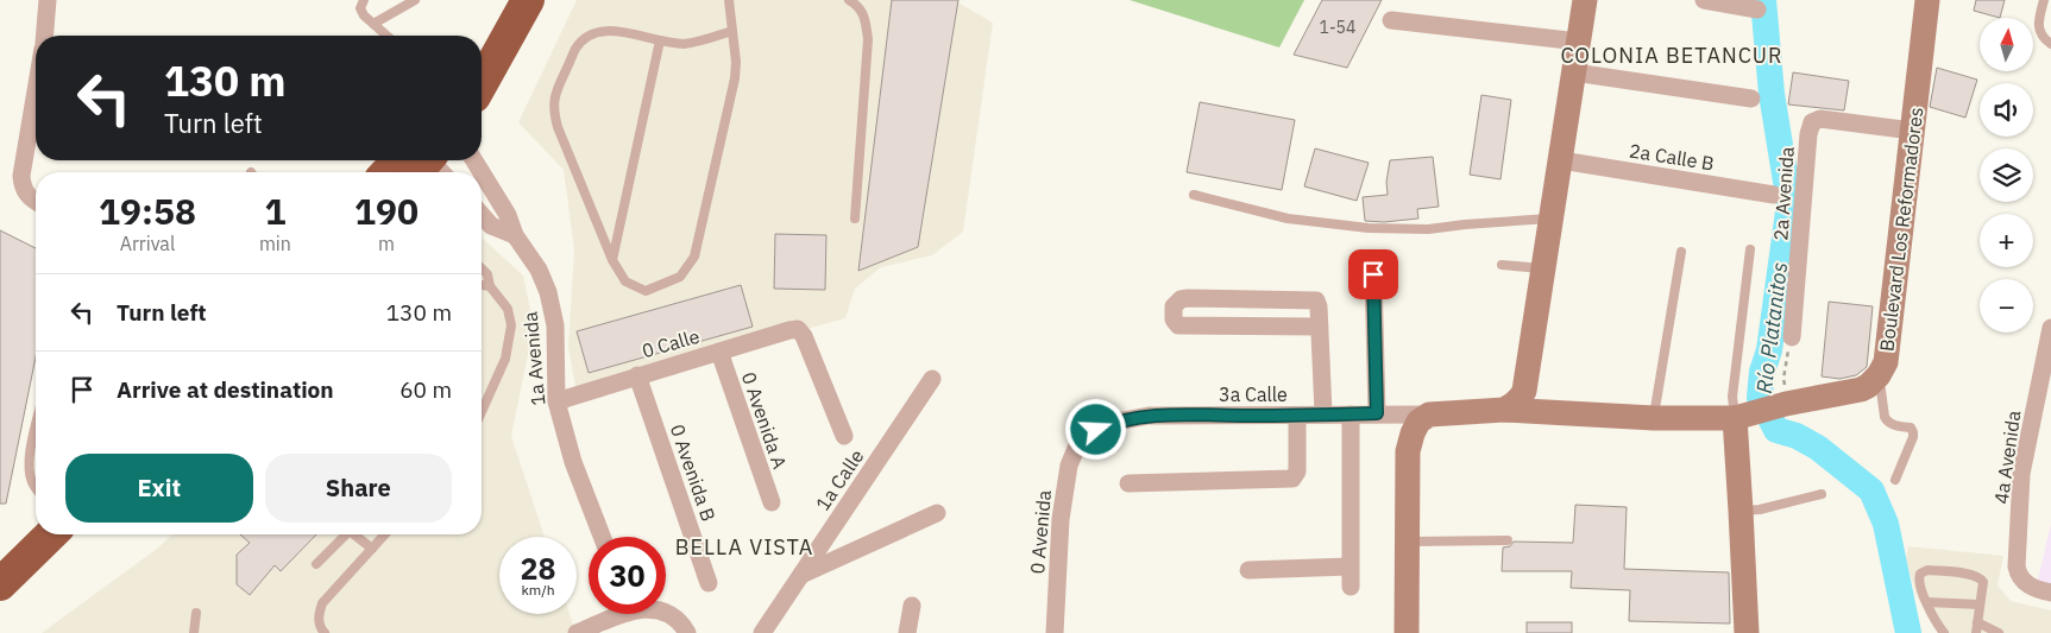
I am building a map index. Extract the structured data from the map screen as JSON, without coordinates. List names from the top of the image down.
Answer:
{
  "streets": {
    "main road": ["Boulevard Los Reformadores"],
    "street": [
      "2a Calle B",
      "2a Avenida",
      "0 Calle",
      "1a Avenida",
      "3a Calle",
      "0 Avenida A",
      "4a Avenida",
      "0 Avenida B",
      "1a Calle",
      "0 Avenida"
    ]
  },
  "crossings": [
    ["2a Avenida", "Boulevard Los Reformadores"],
    ["Boulevard Los Reformadores", "3a Calle"],
    ["0 Calle", "1a Avenida"],
    ["0 Calle", "0 Avenida A"],
    ["0 Calle", "0 Avenida B"],
    ["3a Calle", "0 Avenida"]
  ],
  "districts": ["COLONIA BETANCUR", "BELLA VISTA"],
  "water": ["Río Platanitos"],
  "house_numbers": ["1-54"],
  "north": "top",
  "page": {
    "map_buttons": ["+", "−"],
    "turn": ["130 m", "Turn left"],
    "eta": [
      "19:58",
      "Arrival",
      "1",
      "min",
      "190",
      "m"
    ],
    "list": [
      {
        "name": "Turn left",
        "value": "130 m"
      },
      {
        "name": "Arrive at destination",
        "value": "60 m"
      }
    ],
    "buttons": ["Exit", "Share"],
    "speed": "28 km/h",
    "limit": "30"
  }
}
